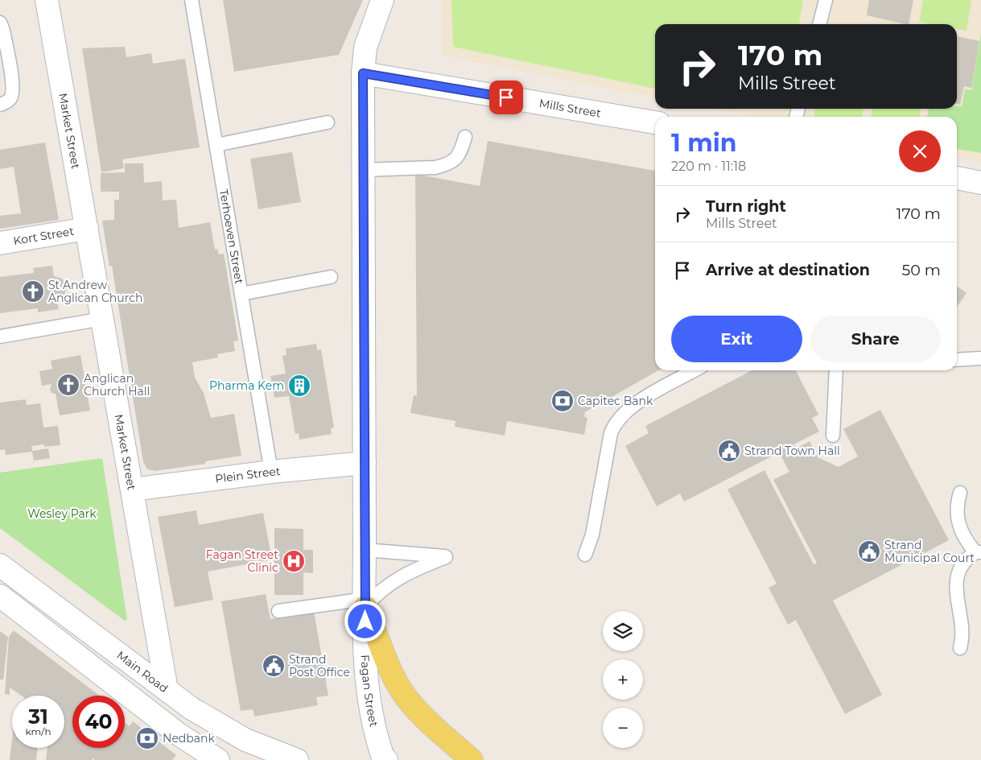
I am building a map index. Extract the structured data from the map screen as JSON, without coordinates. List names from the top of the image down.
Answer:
{
  "streets": {
    "street": [
      "Mills Street",
      "Market Street",
      "Kort Street",
      "Plein Street",
      "Main Road",
      "Fagan Street"
    ],
    "lane": ["Terhoeven Street"]
  },
  "crossings": [
    ["Mills Street", "Fagan Street"],
    ["Market Street", "Kort Street"],
    ["Market Street", "Plein Street"],
    ["Market Street", "Main Road"],
    ["Terhoeven Street", "Plein Street"],
    ["Plein Street", "Fagan Street"]
  ],
  "parks": ["Wesley Park"],
  "places": {
    "church": ["St Andrew Anglican Church", "Anglican Church Hall"],
    "building": ["Pharma Kem"],
    "bank": ["Capitec Bank", "Nedbank"],
    "public building": ["Strand Town Hall", "Strand Municipal Court", "Strand Post Office"],
    "hospital": ["Fagan Street Clinic"]
  },
  "page": {
    "turn": ["170 m", "Mills Street"],
    "heading": ["1 min", "220 m · 11:18"],
    "list": [
      {
        "name": "Turn right",
        "note": "Mills Street",
        "value": "170 m"
      },
      {
        "name": "Arrive at destination",
        "value": "50 m"
      }
    ],
    "buttons": ["Exit", "Share"],
    "map_buttons": ["+", "−"],
    "speed": "31 km/h",
    "limit": "40"
  }
}
